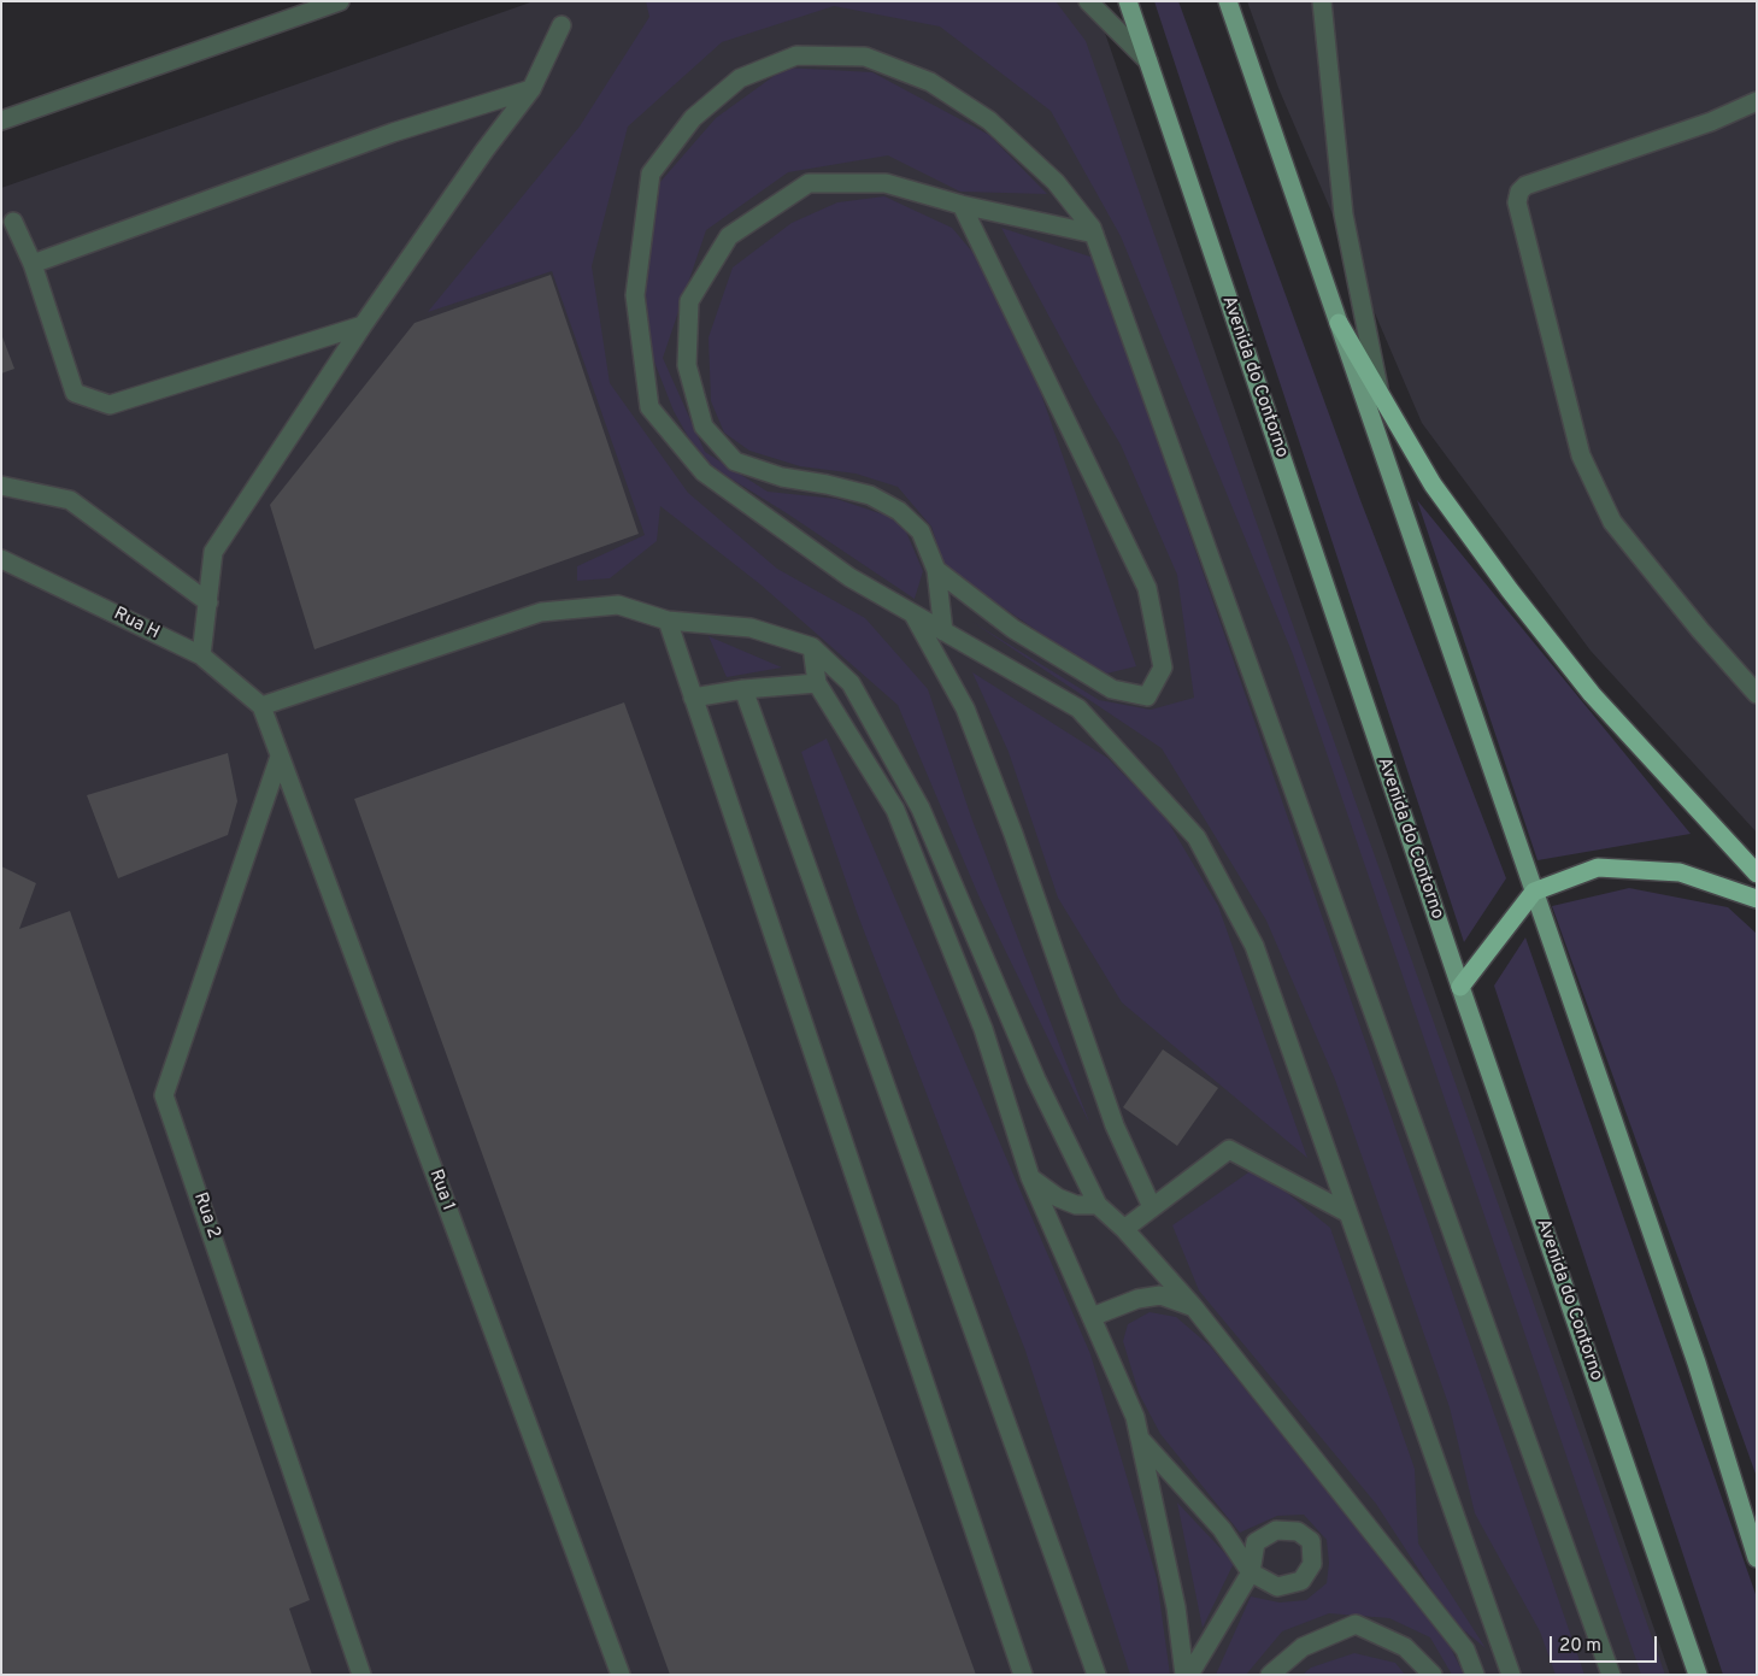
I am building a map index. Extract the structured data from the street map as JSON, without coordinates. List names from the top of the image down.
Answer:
{
  "streets": {
    "main road": ["Avenida do Contorno"],
    "lane": ["Rua H", "Rua 1", "Rua 2"]
  },
  "crossings": [
    ["Rua H", "Rua 1"],
    ["Rua 1", "Rua 2"]
  ],
  "scale_bar": "20 m"
}
